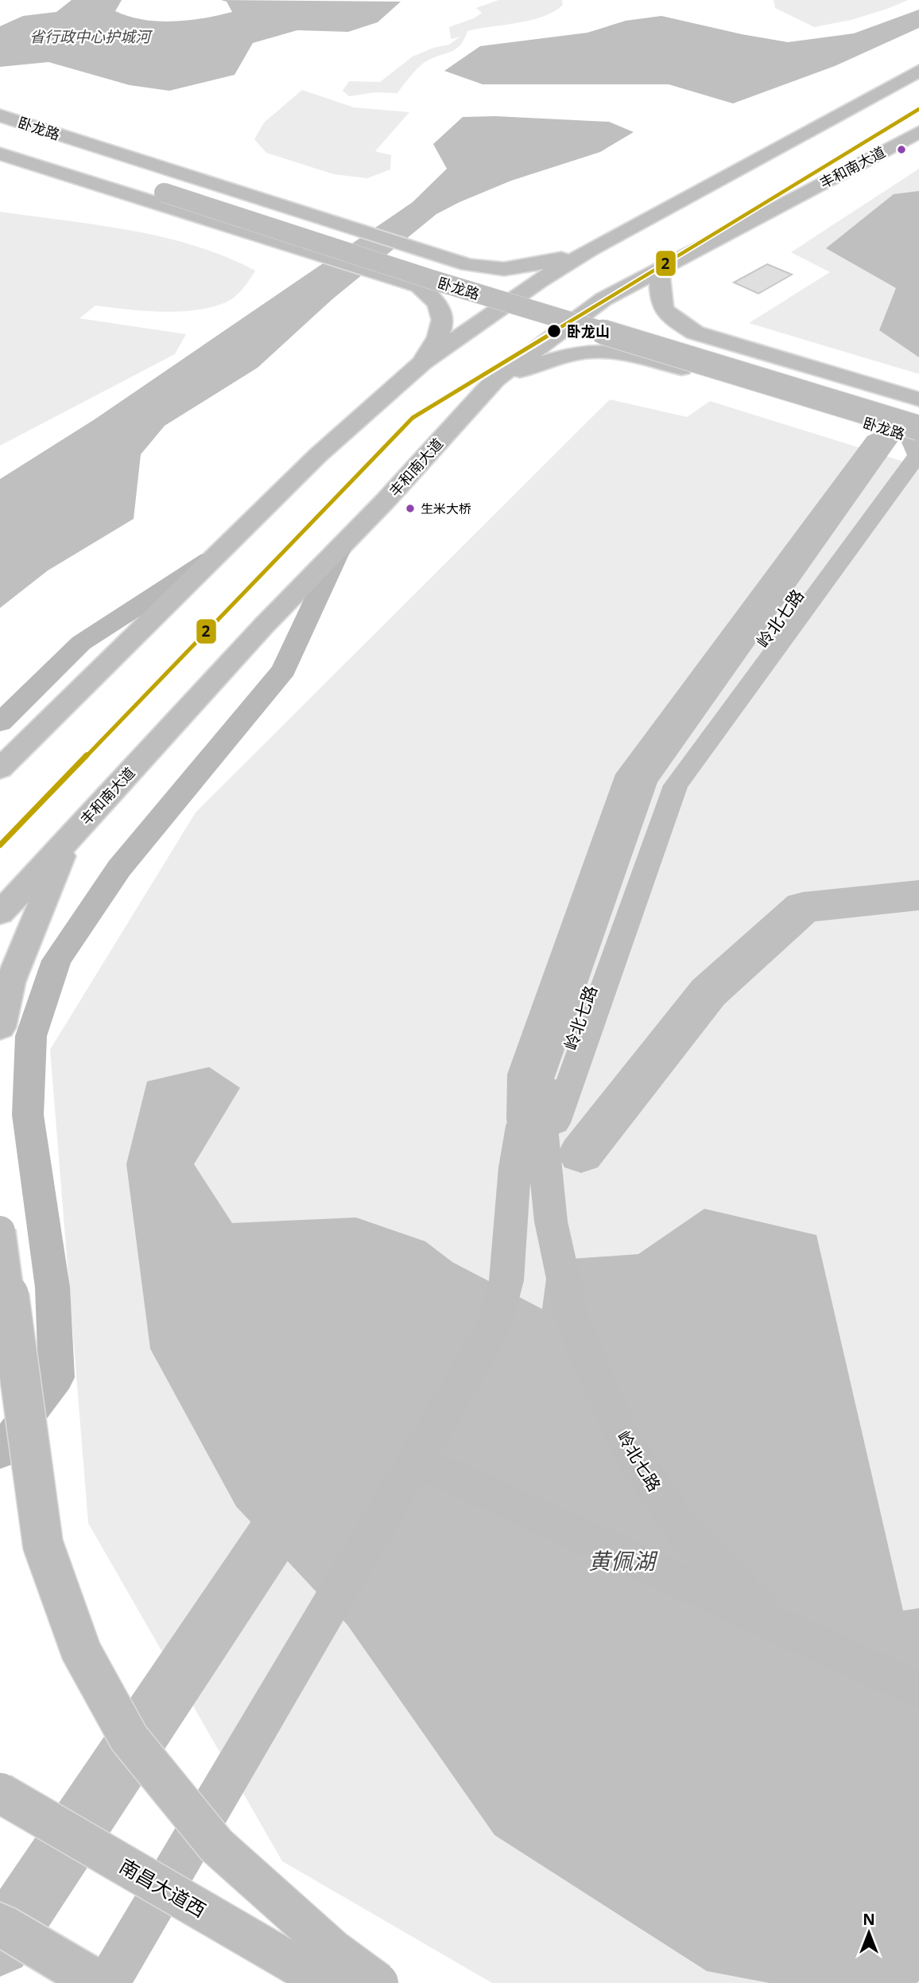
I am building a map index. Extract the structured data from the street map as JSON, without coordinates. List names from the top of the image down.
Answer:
{
  "streets": {
    "main road": [
      "卧龙路",
      "丰和南大道",
      "岭北七路",
      "南昌大道西"
    ]
  },
  "crossings": [
    ["卧龙路", "丰和南大道"]
  ],
  "water": ["省行政中心护城河", "黄佩湖"],
  "places": ["卧龙山", "生米大桥"],
  "lines": ["transit line 2"],
  "north": "top"
}
